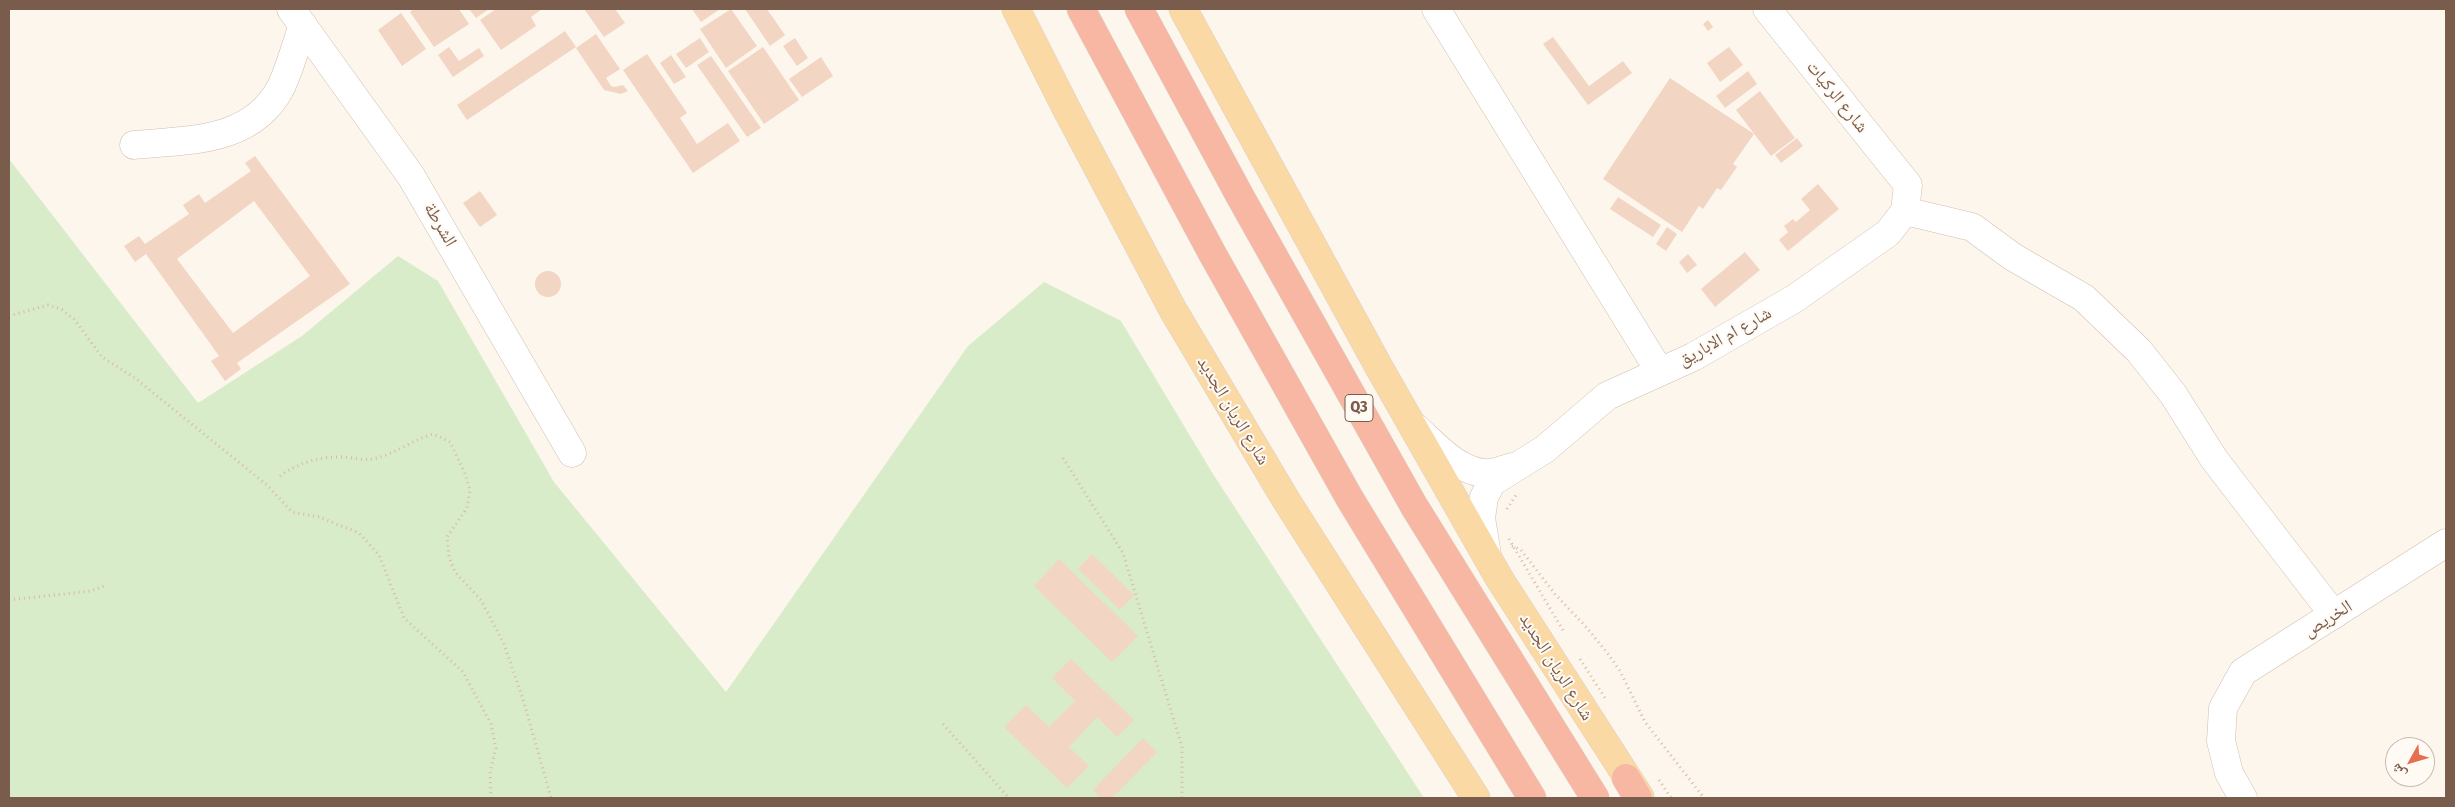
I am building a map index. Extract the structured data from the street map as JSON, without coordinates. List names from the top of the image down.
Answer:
{
  "streets": {
    "highway": ["Q3", "شارع الريان الجديد"],
    "street": [
      "شارع الركيات",
      "الشرطة",
      "شارع ام الاباريق",
      "الخريص"
    ]
  },
  "crossings": [
    ["شارع الركيات", "شارع ام الاباريق"],
    ["شارع ام الاباريق", "شارع الريان الجديد"]
  ],
  "north": "bottom left"
}
